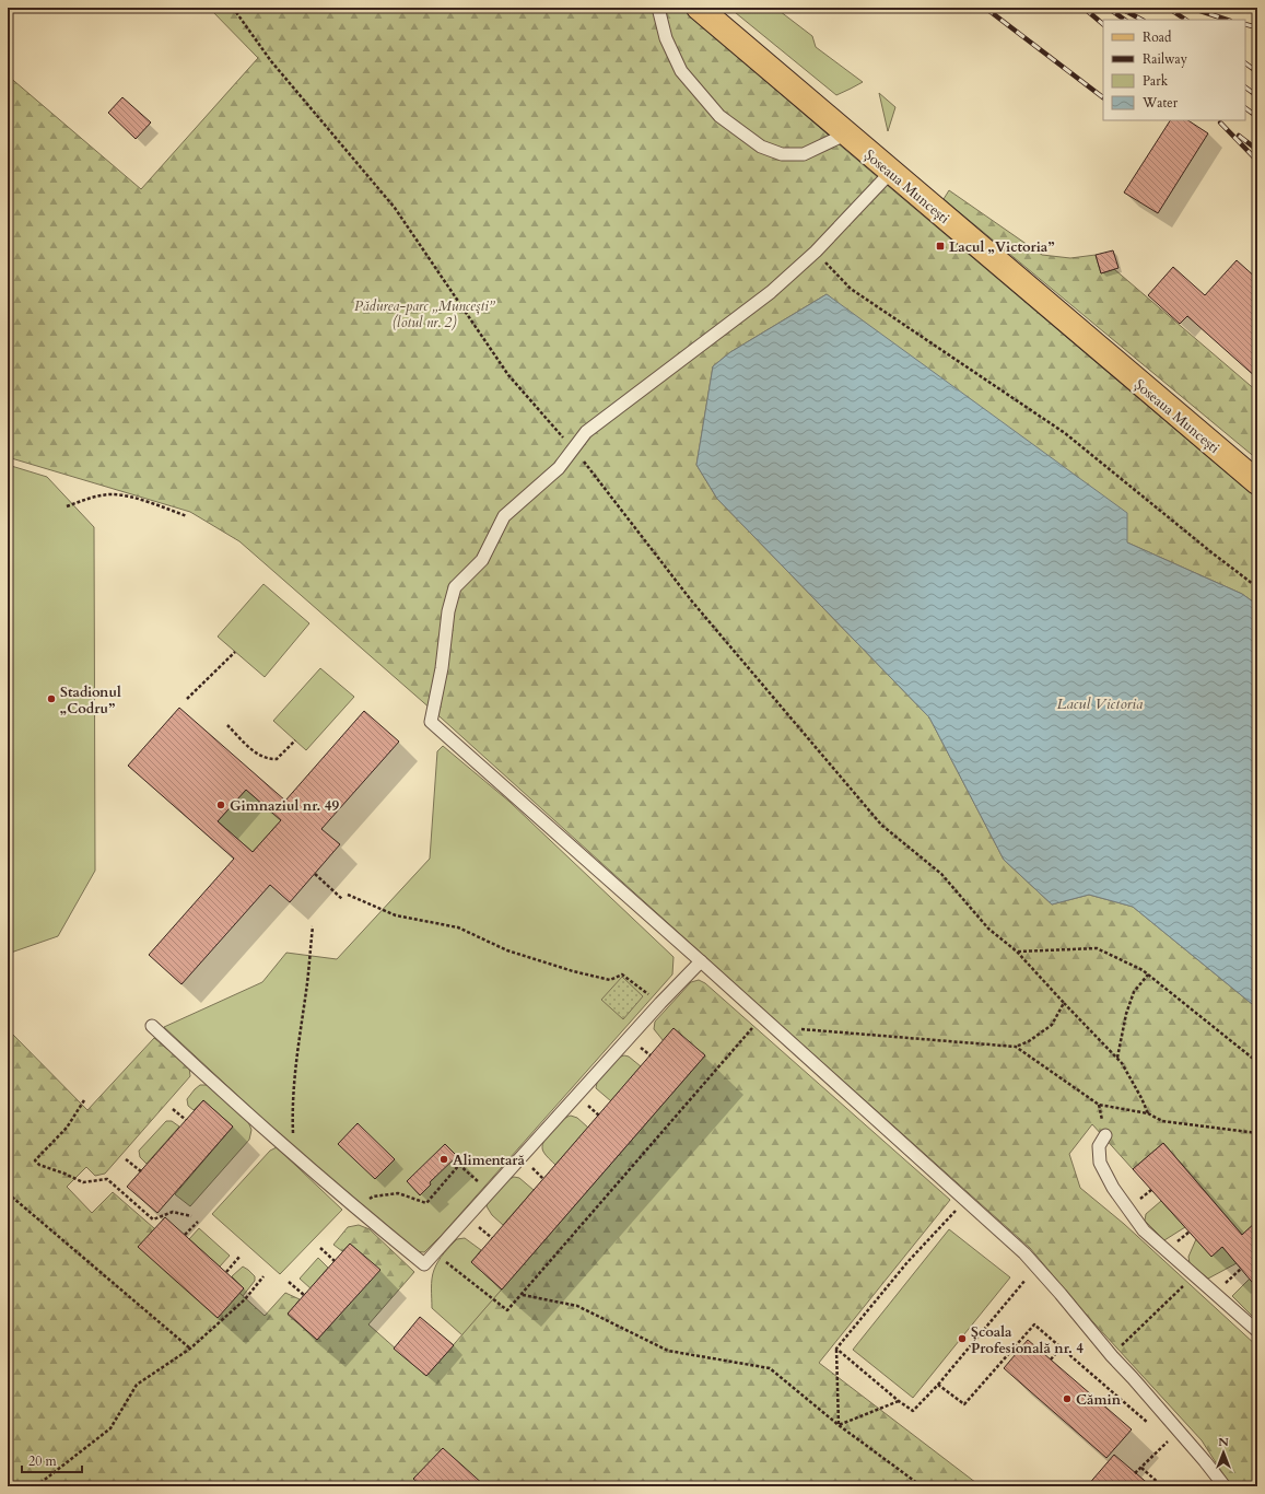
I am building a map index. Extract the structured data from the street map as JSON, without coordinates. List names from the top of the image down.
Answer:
{
  "streets": {
    "main road": ["Șoseaua Muncești"]
  },
  "water": ["Lacul Victoria"],
  "parks": ["Pădurea-parc „Muncești” (lotul nr. 2)"],
  "places": {
    "transit": ["Lacul „Victoria”"],
    "other": [
      "Stadionul „Codru”",
      "Gimnaziul nr. 49",
      "Alimentară",
      "Școala Profesională nr. 4",
      "Cămin"
    ]
  },
  "legend": [
    "Road",
    "Railway",
    "Park",
    "Water"
  ],
  "scale_bar": "20 m",
  "north": "top"
}
